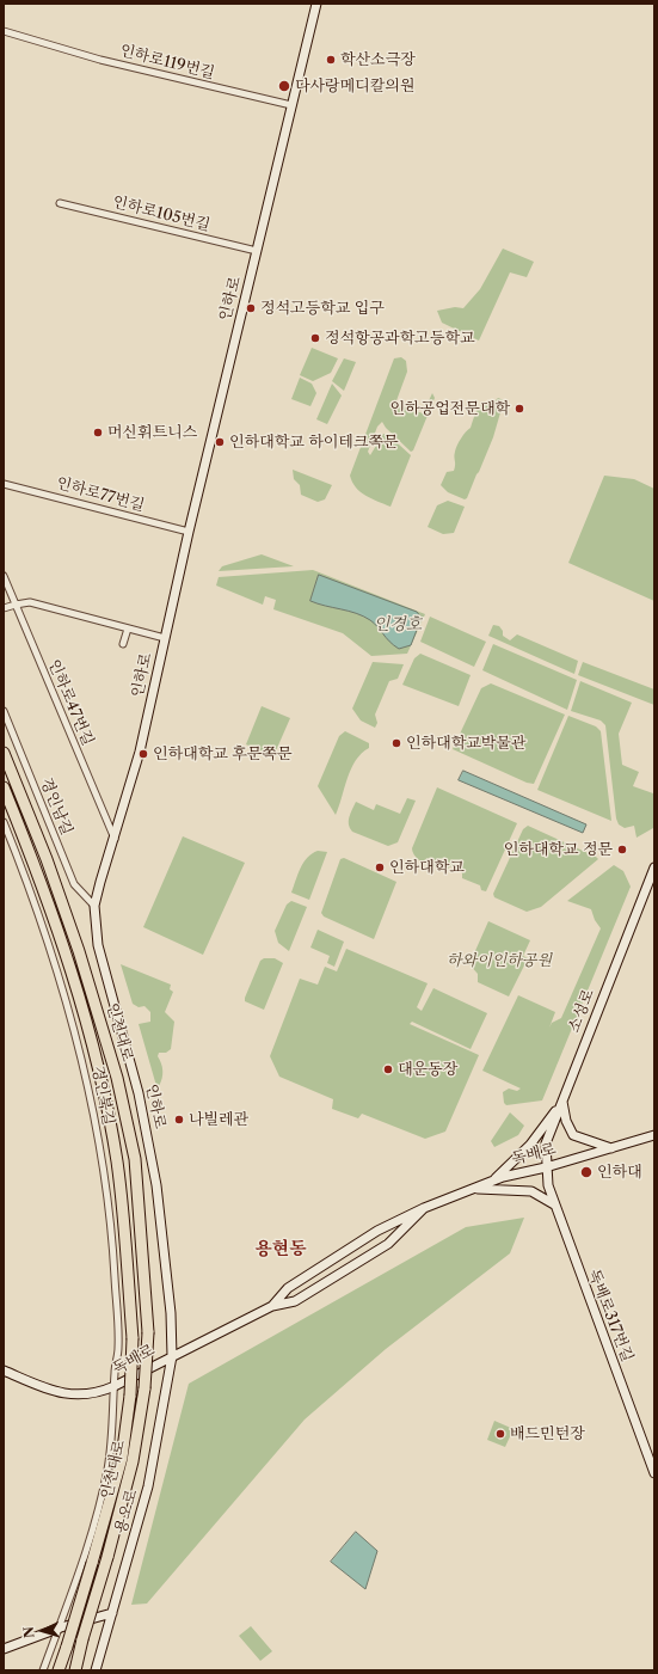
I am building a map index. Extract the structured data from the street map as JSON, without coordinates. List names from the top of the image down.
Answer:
{
  "streets": {
    "highway": ["인천대로"],
    "main road": [
      "인하로",
      "소성로",
      "독배로",
      "독배로317번길",
      "용오로"
    ],
    "street": [
      "인하로119번길",
      "인하로105번길",
      "인하로77번길",
      "인하로47번길",
      "경인남길",
      "경인북길"
    ]
  },
  "crossings": [
    ["인하로119번길", "인하로"],
    ["인하로105번길", "인하로"],
    ["인하로", "인하로77번길"],
    ["인하로", "인하로47번길"],
    ["인하로", "경인남길"],
    ["인하로", "독배로"],
    ["인하로", "용오로"],
    ["소성로", "독배로"],
    ["소성로", "독배로317번길"],
    ["경인북길", "독배로"],
    ["독배로", "독배로317번길"],
    ["독배로", "용오로"]
  ],
  "districts": ["용현동"],
  "water": ["인경호"],
  "parks": ["하와이인하공원"],
  "places": [
    "학산소극장",
    "다사랑메디칼의원",
    "정석고등학교 입구",
    "정석항공과학고등학교",
    "인하공업전문대학",
    "머신휘트니스",
    "인하대학교 하이테크쪽문",
    "인하대학교박물관",
    "인하대학교 후문쪽문",
    "인하대학교 정문",
    "인하대학교",
    "대운동장",
    "나빌레관",
    "인하대",
    "배드민턴장"
  ],
  "north": "left"
}
